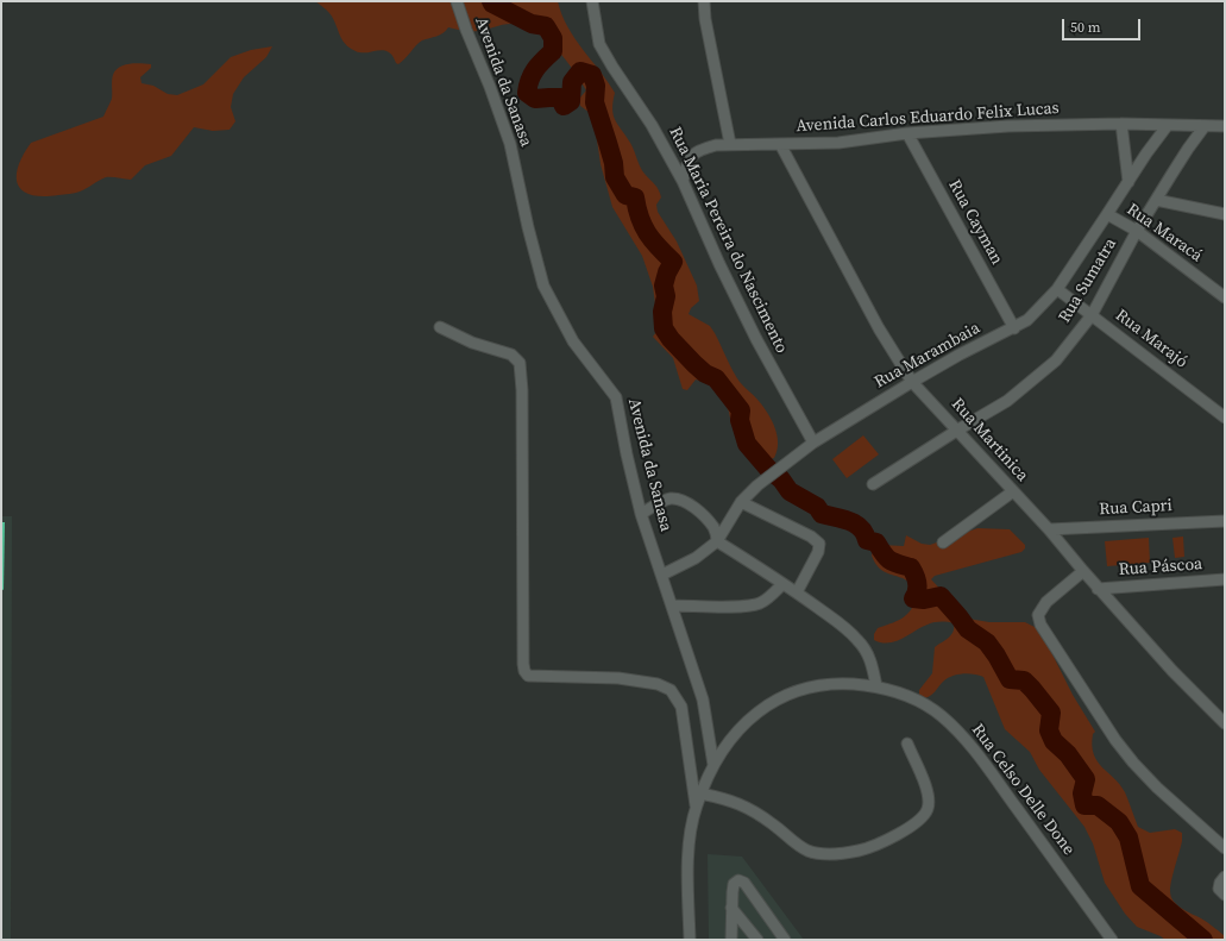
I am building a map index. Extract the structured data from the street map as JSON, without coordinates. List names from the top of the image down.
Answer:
{
  "streets": {
    "street": [
      "Avenida da Sanasa",
      "Avenida Carlos Eduardo Felix Lucas",
      "Rua Cayman",
      "Rua Maracá",
      "Rua Maria Pereira do Nascimento",
      "Rua Sumatra",
      "Rua Marajó",
      "Rua Marambaia",
      "Rua Martinica",
      "Rua Capri",
      "Rua Páscoa",
      "Rua Celso Delle Done"
    ]
  },
  "crossings": [
    ["Avenida da Sanasa", "Rua Marambaia"],
    ["Avenida da Sanasa", "Rua Celso Delle Done"],
    ["Avenida Carlos Eduardo Felix Lucas", "Rua Cayman"],
    ["Avenida Carlos Eduardo Felix Lucas", "Rua Maria Pereira do Nascimento"],
    ["Avenida Carlos Eduardo Felix Lucas", "Rua Sumatra"],
    ["Avenida Carlos Eduardo Felix Lucas", "Rua Marambaia"],
    ["Avenida Carlos Eduardo Felix Lucas", "Rua Martinica"],
    ["Rua Cayman", "Rua Marambaia"],
    ["Rua Maracá", "Rua Sumatra"],
    ["Rua Maracá", "Rua Marambaia"],
    ["Rua Maria Pereira do Nascimento", "Rua Marambaia"],
    ["Rua Sumatra", "Rua Marajó"],
    ["Rua Sumatra", "Rua Martinica"],
    ["Rua Marajó", "Rua Marambaia"],
    ["Rua Marambaia", "Rua Martinica"],
    ["Rua Martinica", "Rua Capri"],
    ["Rua Martinica", "Rua Páscoa"]
  ],
  "scale_bar": "50 m"
}
